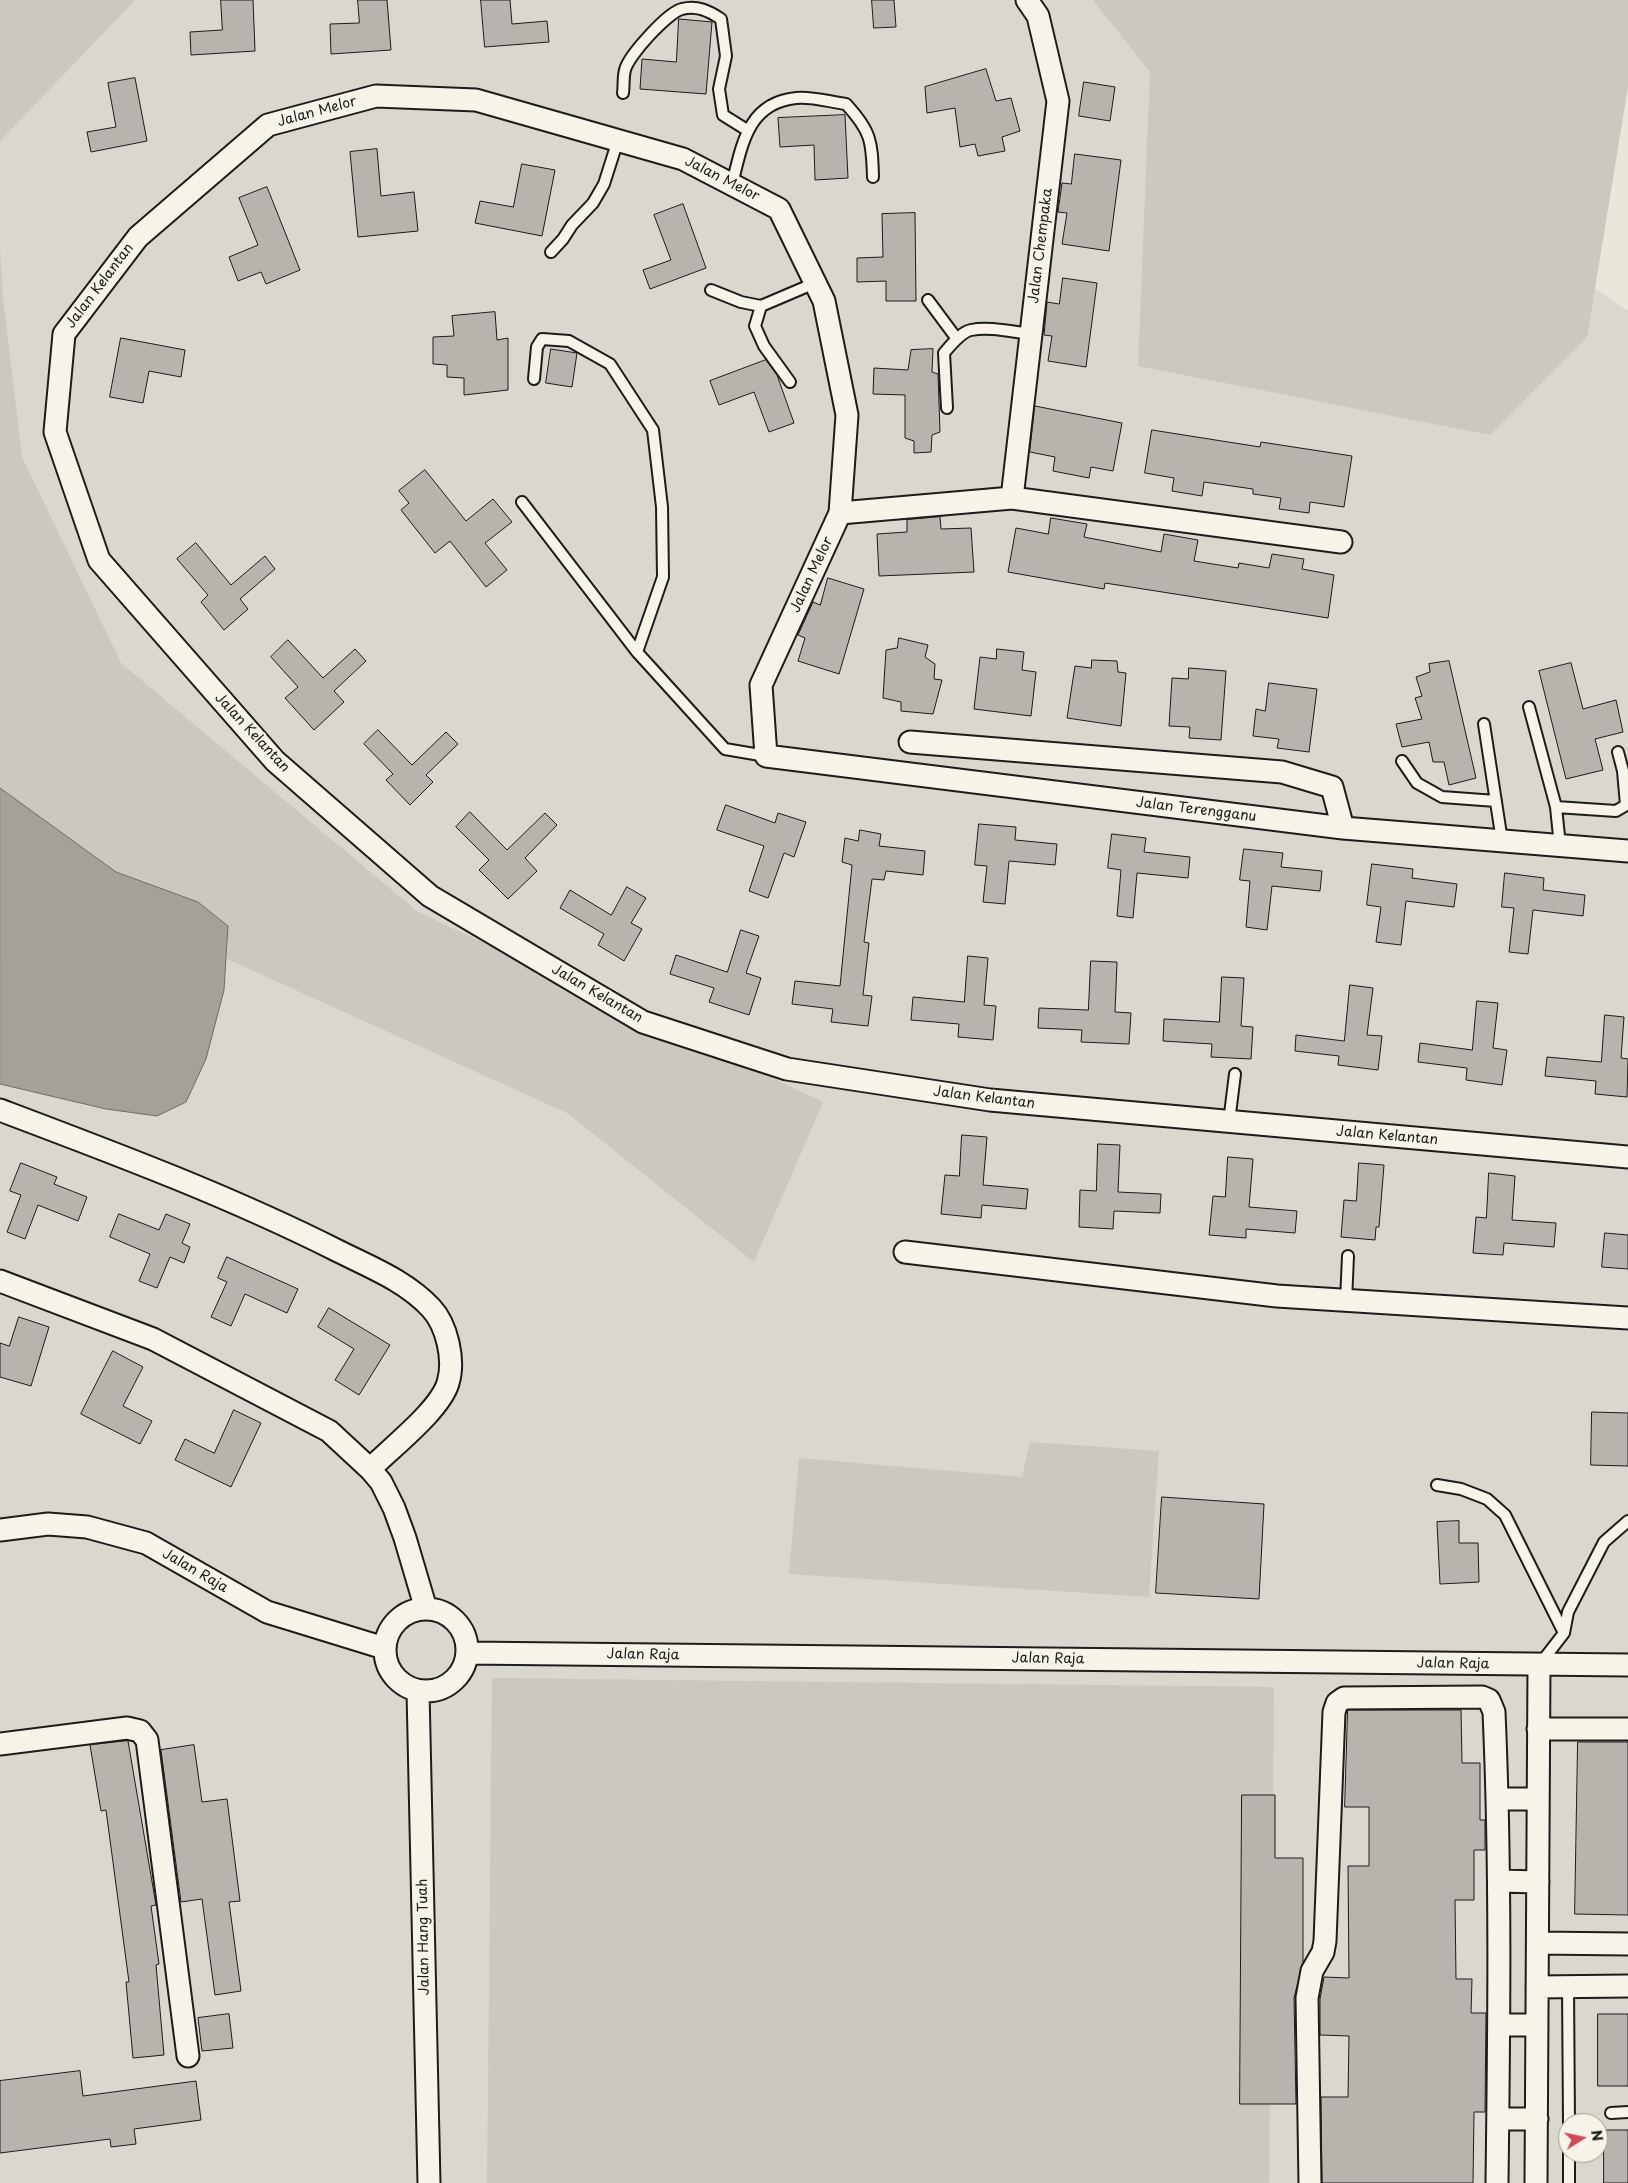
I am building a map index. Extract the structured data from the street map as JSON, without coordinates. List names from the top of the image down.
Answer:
{
  "streets": {
    "street": [
      "Jalan Melor",
      "Jalan Chempaka",
      "Jalan Kelantan",
      "Jalan Terengganu",
      "Jalan Raja",
      "Jalan Hang Tuah"
    ]
  },
  "crossings": [
    ["Jalan Melor", "Jalan Kelantan"],
    ["Jalan Melor", "Jalan Terengganu"],
    ["Jalan Raja", "Jalan Hang Tuah"]
  ],
  "north": "right"
}
